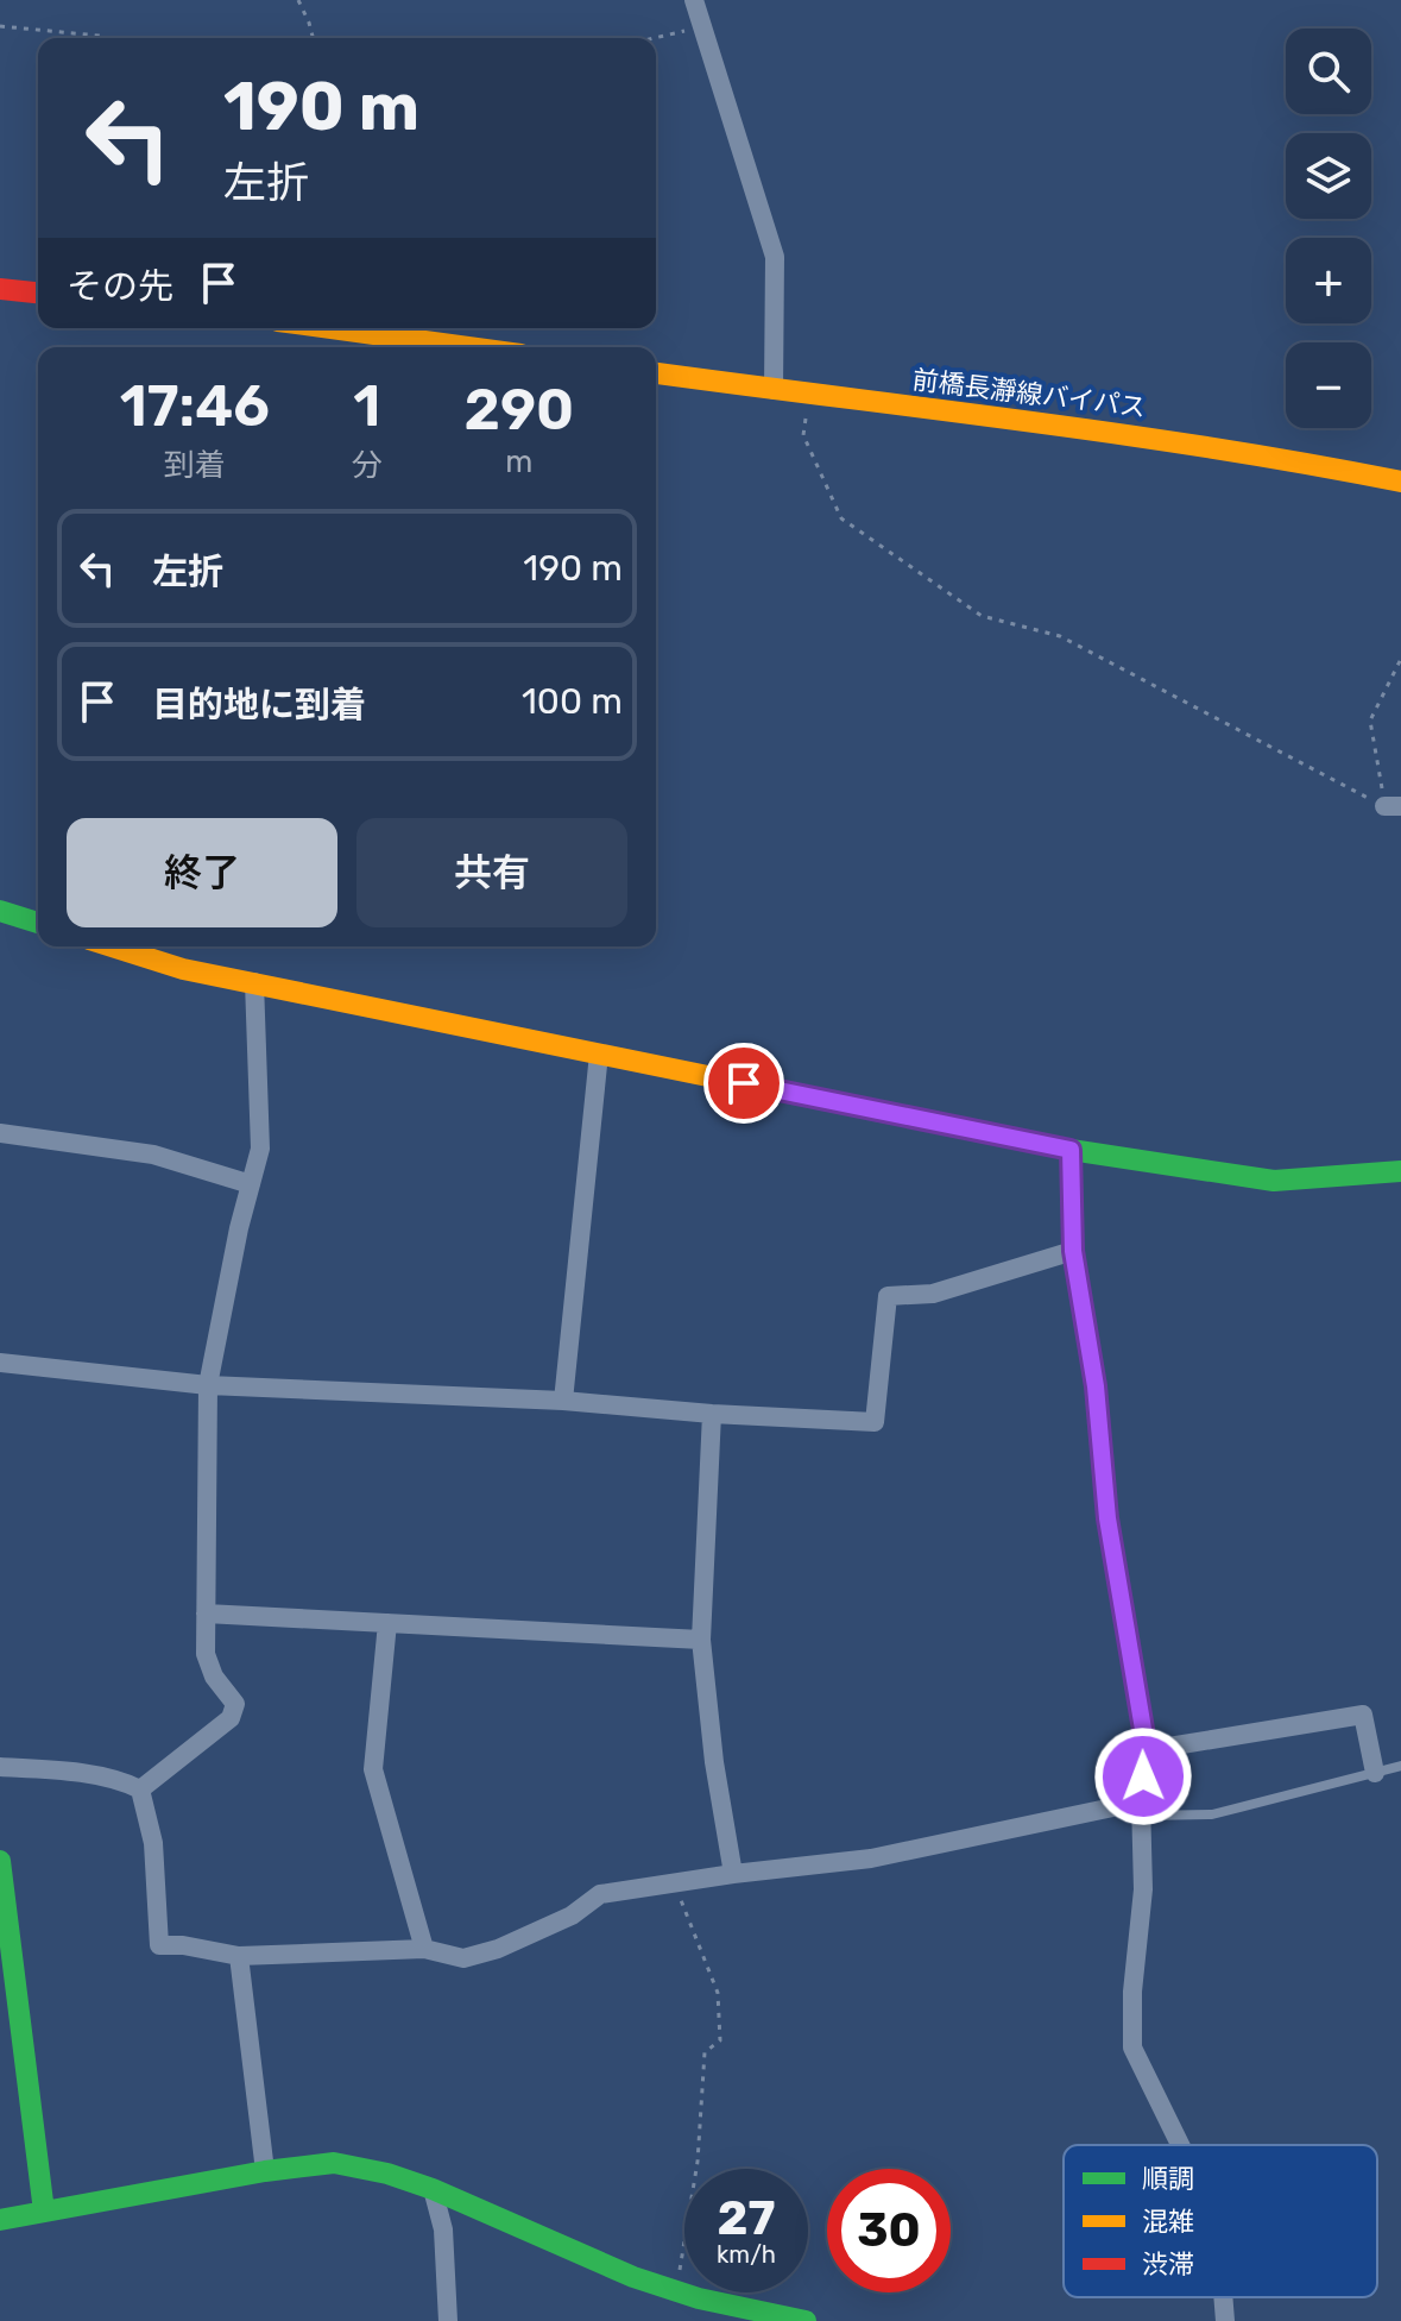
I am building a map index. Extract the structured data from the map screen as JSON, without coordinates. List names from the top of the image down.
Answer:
{
  "streets": {
    "street": ["前橋長瀞線バイパス"]
  },
  "legend": ["順調", "混雑", "渋滞"],
  "page": {
    "map_buttons": ["+", "−"],
    "turn": ["190 m", "左折"],
    "then": "その先",
    "eta": [
      "17:46",
      "到着",
      "1",
      "分",
      "290",
      "m"
    ],
    "list": [
      {
        "name": "左折",
        "value": "190 m"
      },
      {
        "name": "目的地に到着",
        "value": "100 m"
      }
    ],
    "buttons": ["終了", "共有"],
    "speed": "27 km/h",
    "limit": "30"
  }
}
